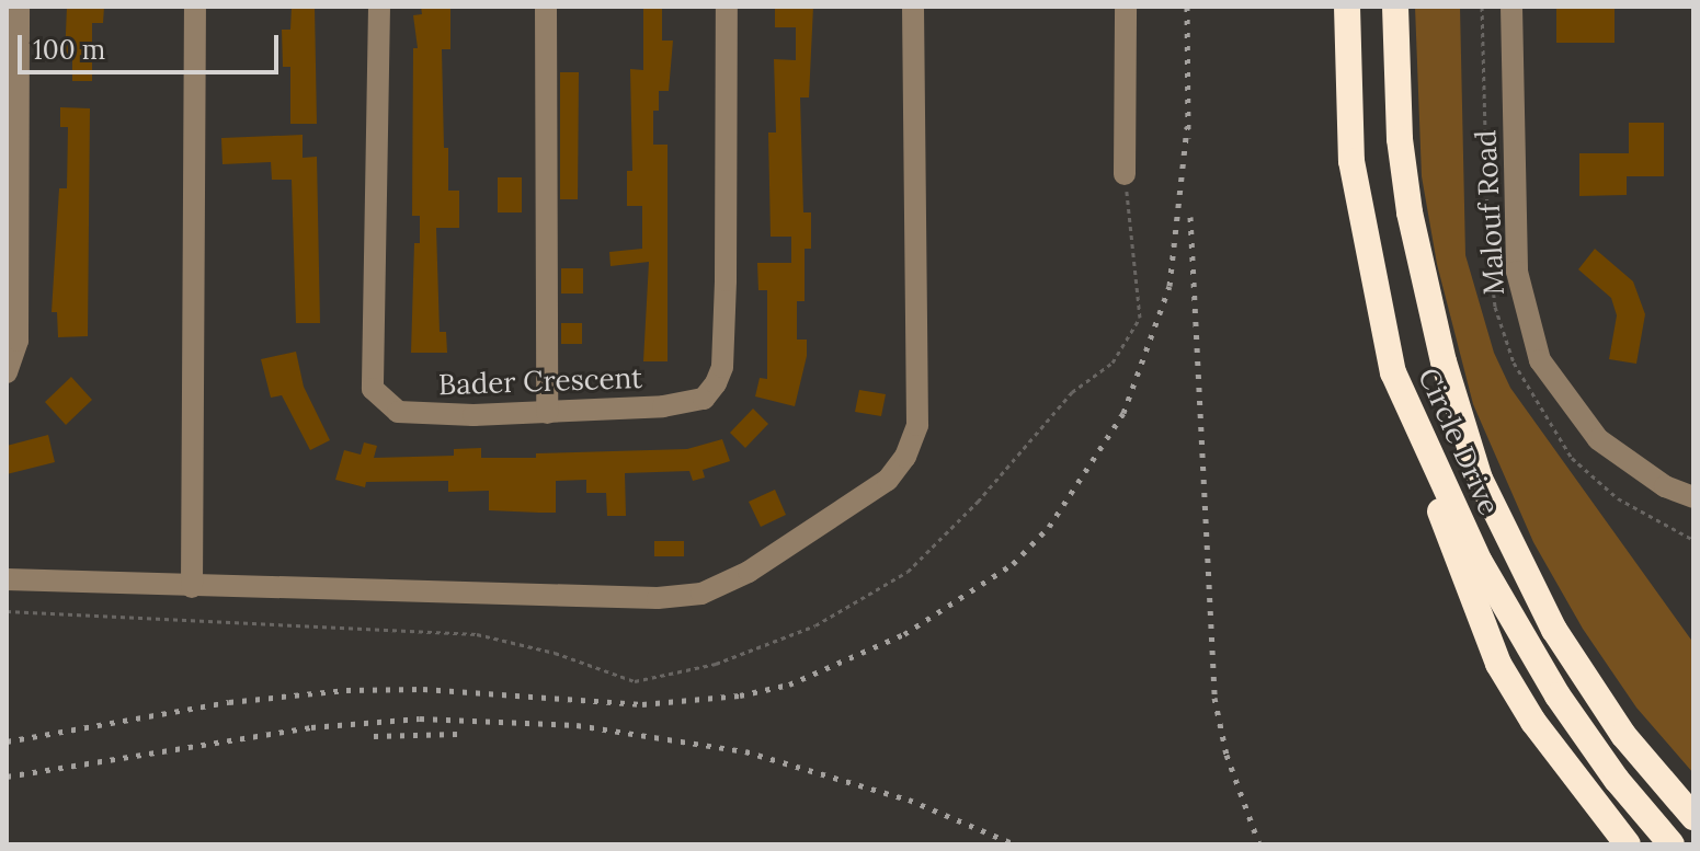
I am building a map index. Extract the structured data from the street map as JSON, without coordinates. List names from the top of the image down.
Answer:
{
  "streets": {
    "highway": ["Circle Drive"],
    "street": ["Malouf Road", "Bader Crescent"]
  },
  "scale_bar": "100 m"
}
